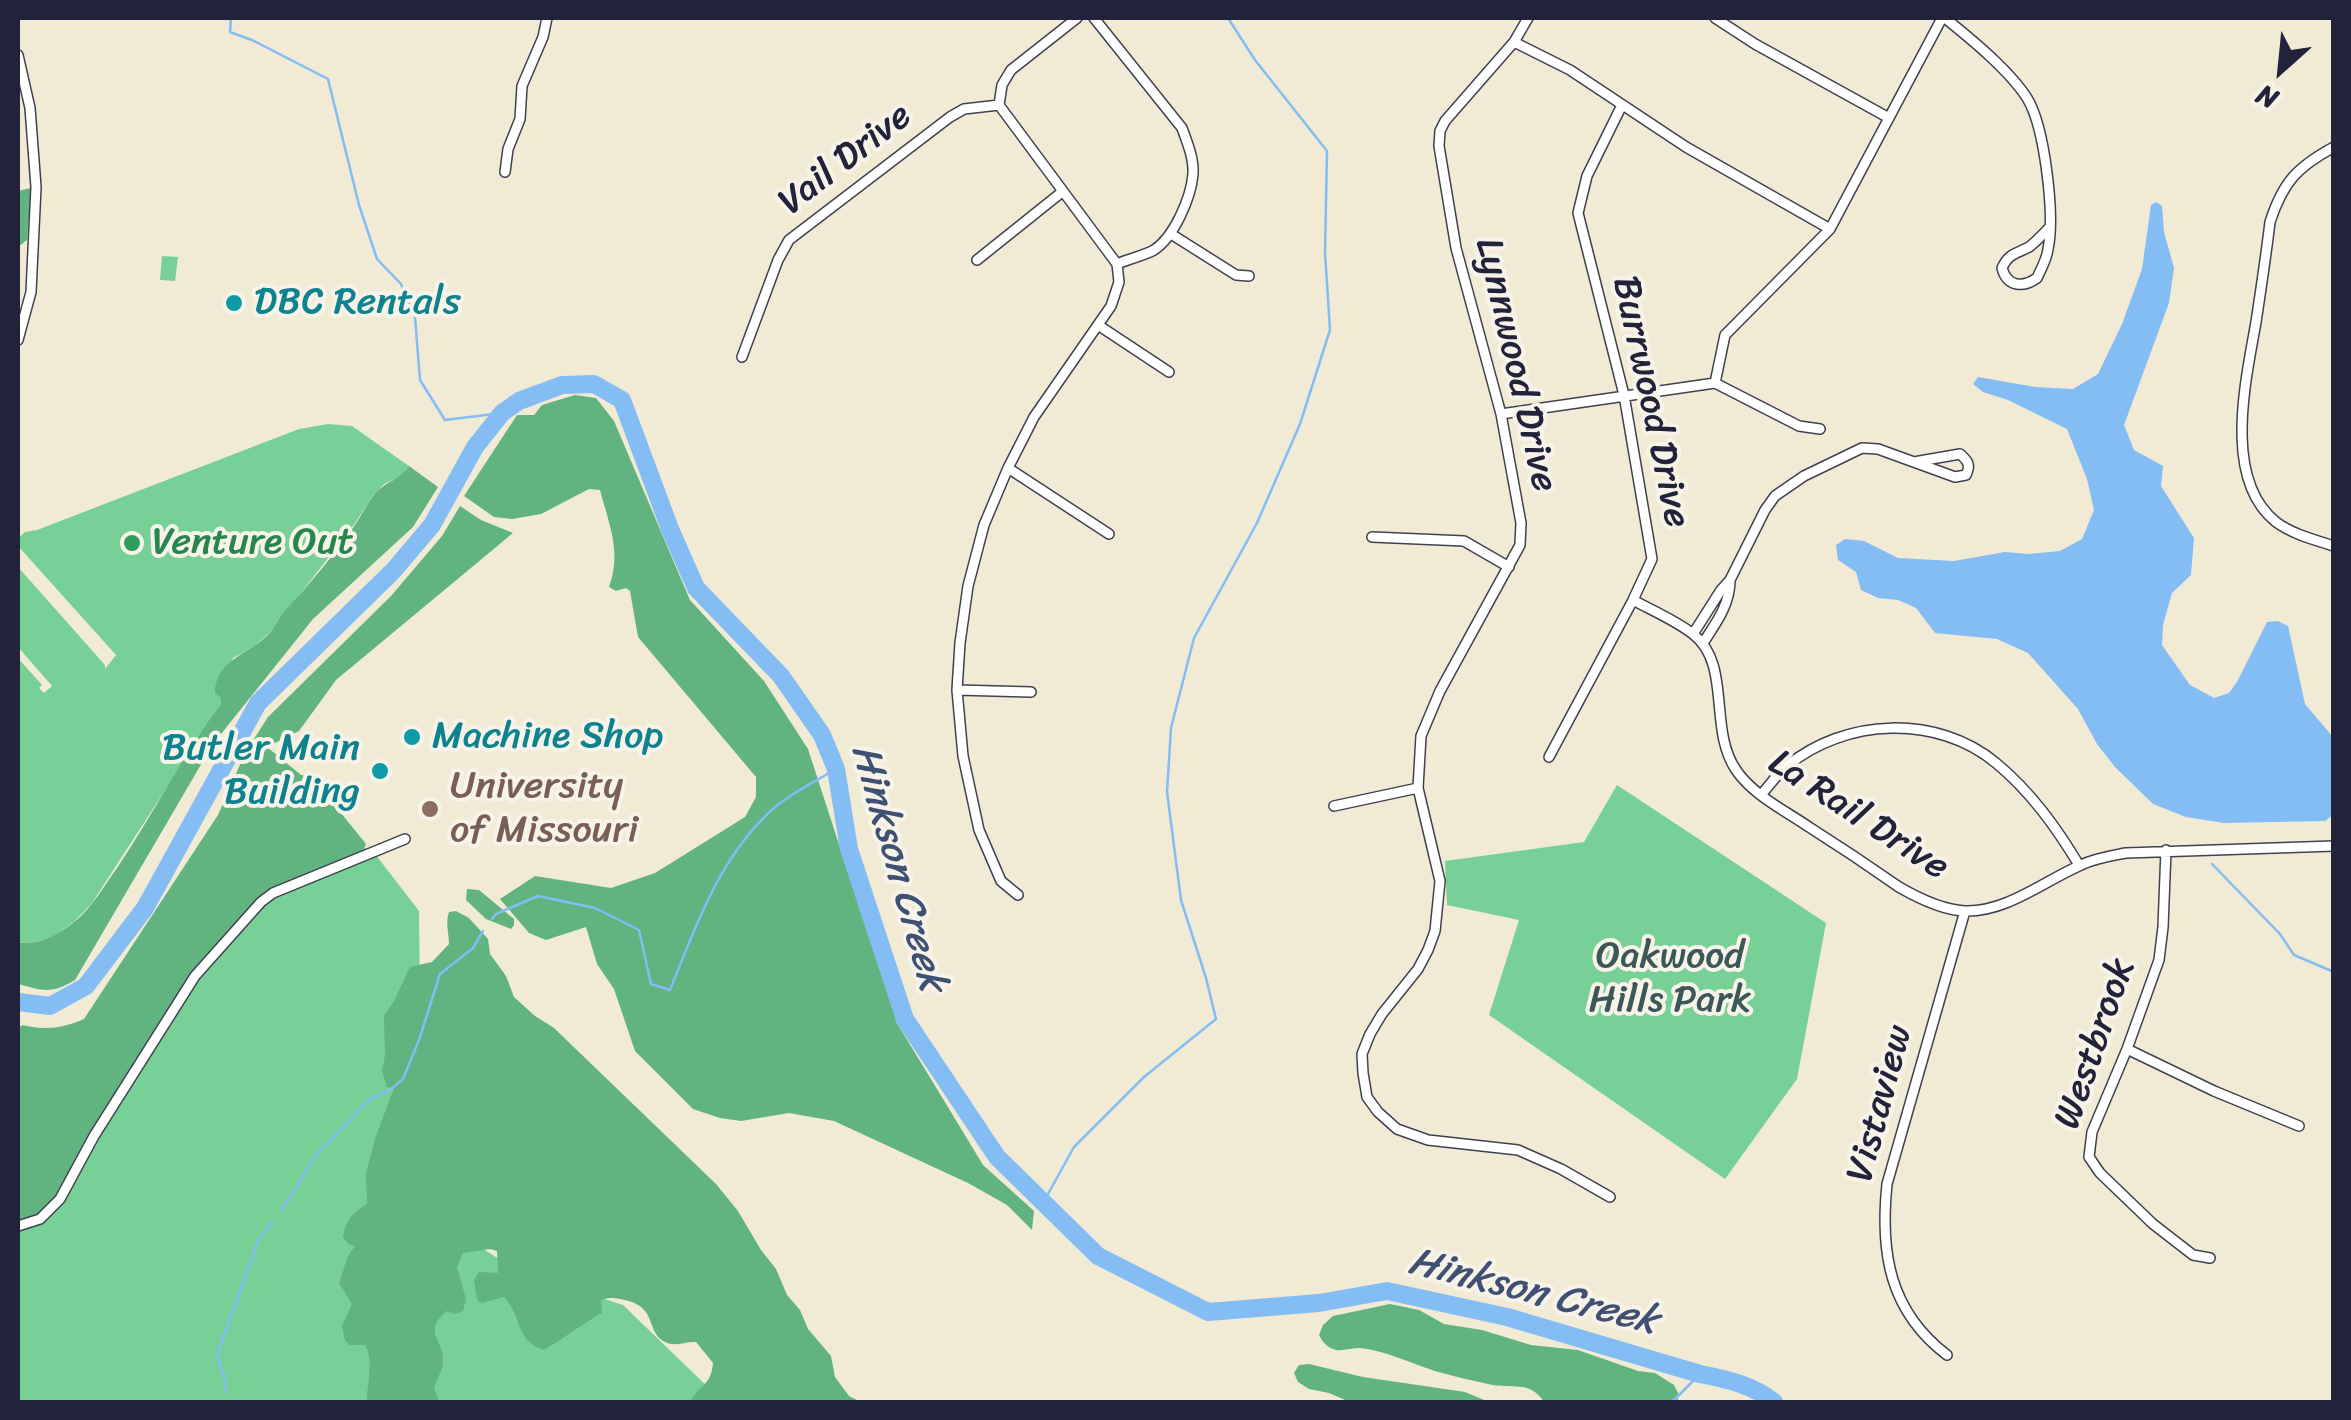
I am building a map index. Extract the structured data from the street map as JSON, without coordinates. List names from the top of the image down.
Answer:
{
  "streets": {
    "street": [
      "Vail Drive",
      "Lynnwood Drive",
      "Burrwood Drive",
      "La Rail Drive",
      "Westbrook",
      "Vistaview"
    ]
  },
  "crossings": [
    ["La Rail Drive", "Westbrook"],
    ["La Rail Drive", "Vistaview"]
  ],
  "water": ["Hinkson Creek"],
  "parks": ["Oakwood Hills Park"],
  "places": [
    "DBC Rentals",
    "Venture Out",
    "Machine Shop",
    "Butler Main Building",
    "University of Missouri"
  ],
  "north": "bottom left"
}
